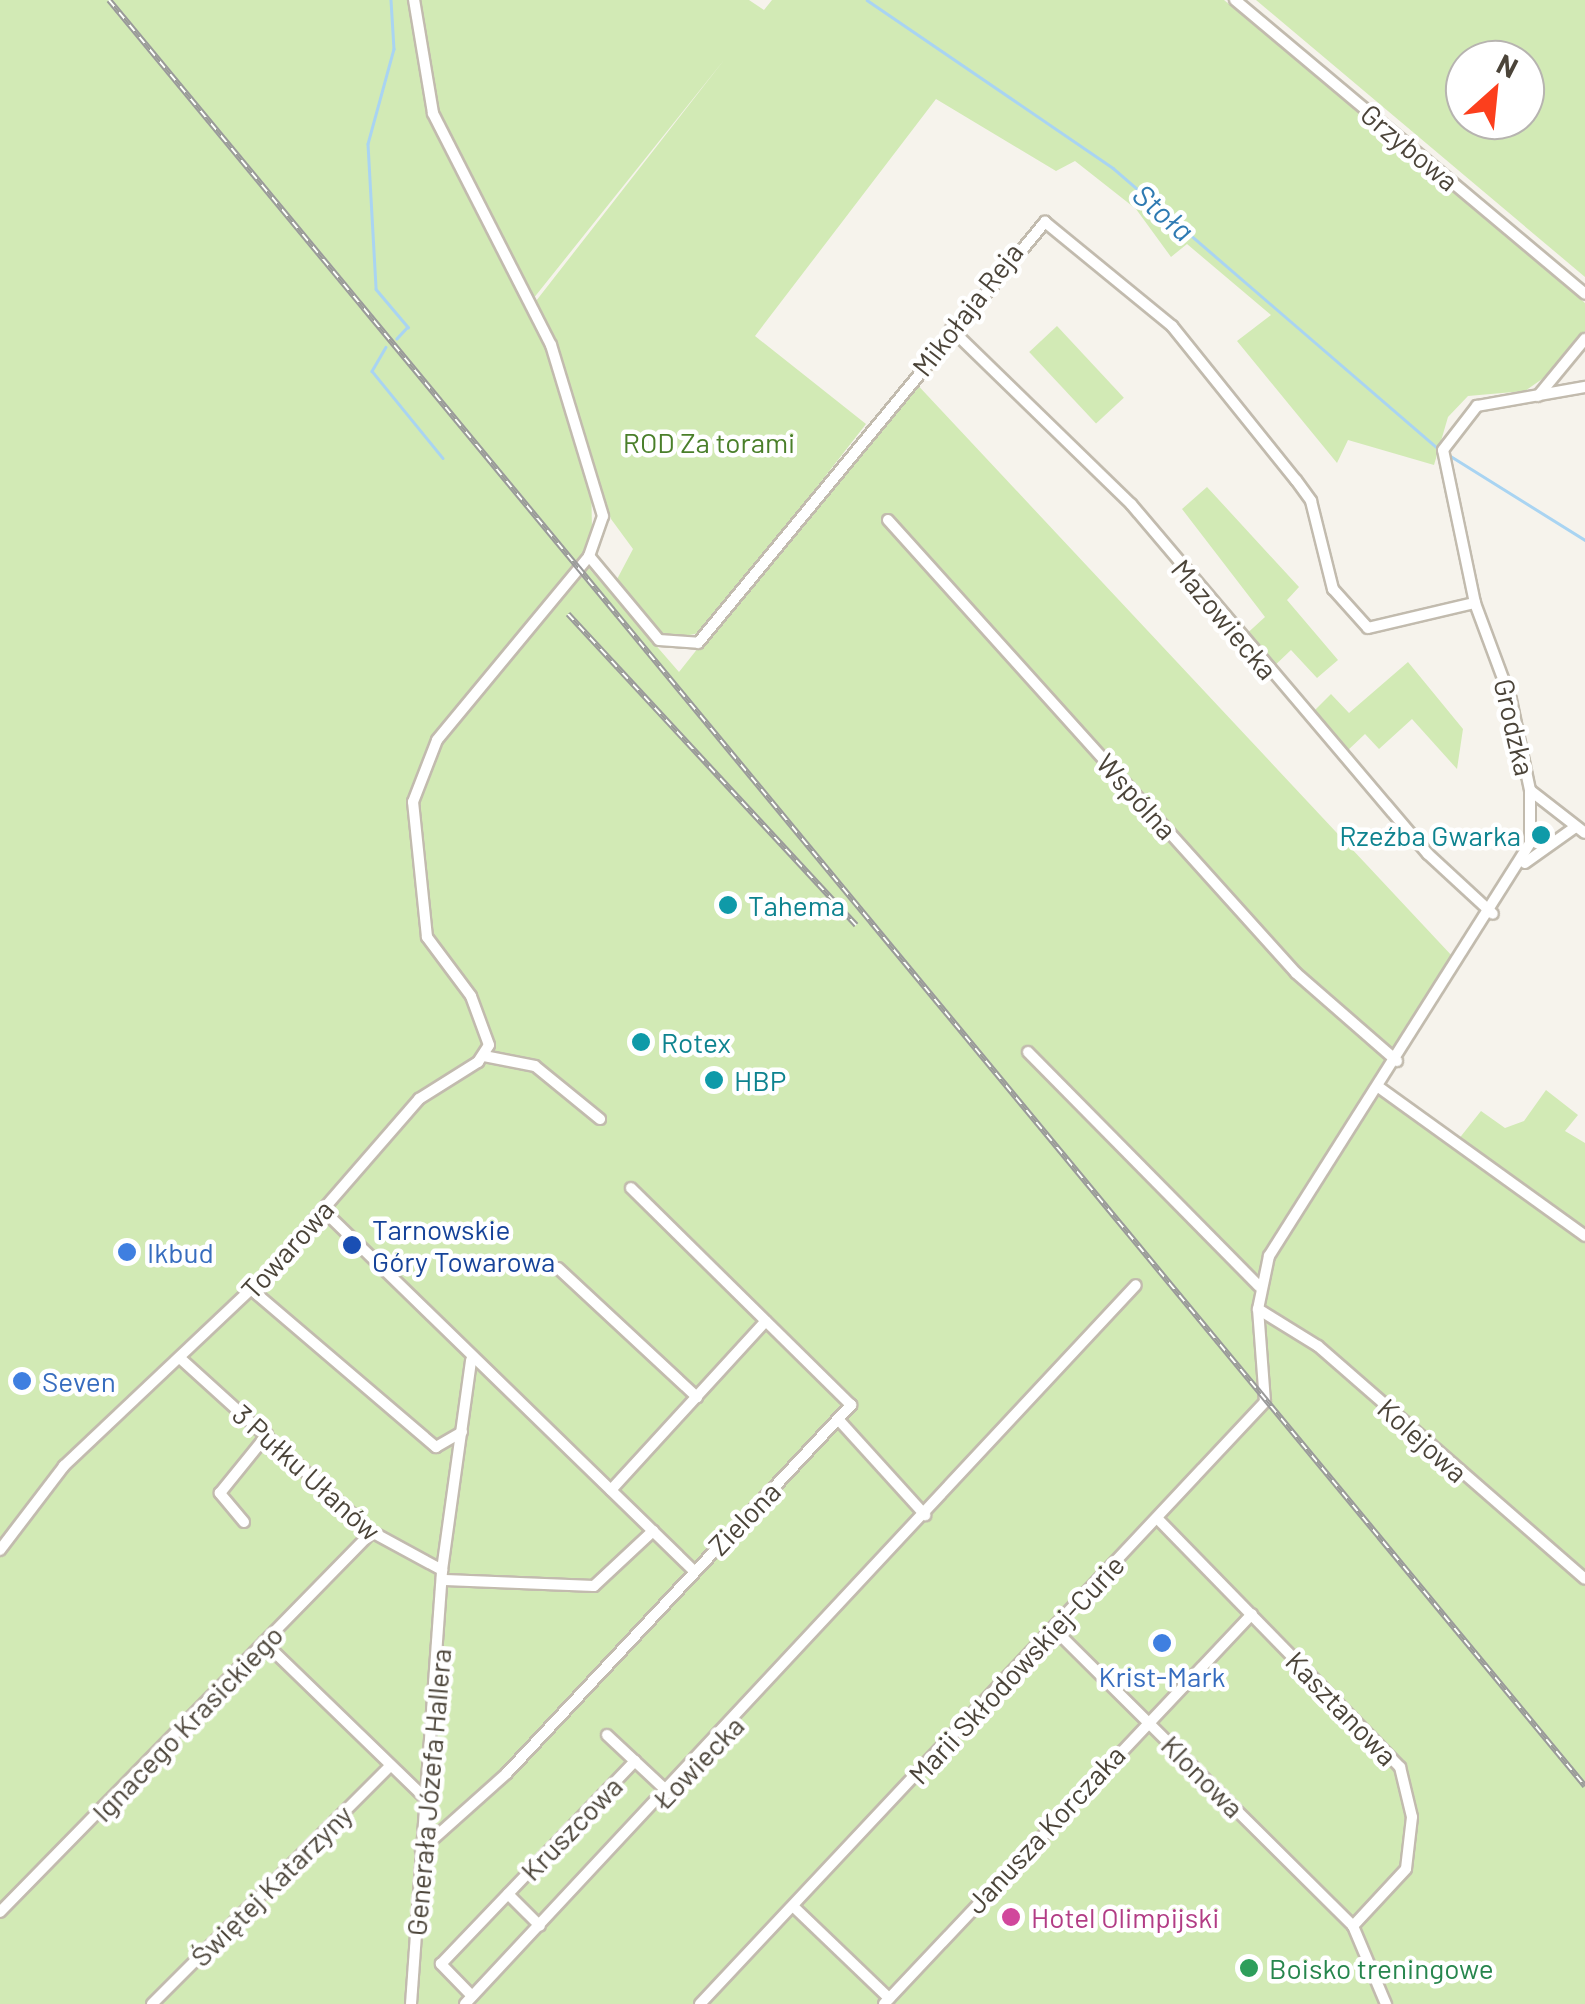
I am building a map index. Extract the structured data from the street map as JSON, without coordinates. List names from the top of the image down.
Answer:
{
  "streets": {
    "street": [
      "Grzybowa",
      "Mikołaja Reja",
      "Mazowiecka",
      "Grodzka",
      "Wspólna",
      "Towarowa",
      "Kolejowa",
      "3 Pułku Ułanów",
      "Zielona",
      "Marii Skłodowskiej-Curie",
      "Kasztanowa",
      "Ignacego Krasickiego",
      "Łowiecka",
      "Klonowa",
      "Generała Józefa Hallera",
      "Kruszcowa",
      "Janusza Korczaka",
      "Świętej Katarzyny"
    ]
  },
  "crossings": [
    ["Mikołaja Reja", "Mazowiecka"],
    ["Mikołaja Reja", "Grodzka"],
    ["Mazowiecka", "Grodzka"],
    ["Grodzka", "Wspólna"],
    ["Grodzka", "Kolejowa"],
    ["Grodzka", "Marii Skłodowskiej-Curie"],
    ["Towarowa", "3 Pułku Ułanów"],
    ["Kolejowa", "Marii Skłodowskiej-Curie"],
    ["3 Pułku Ułanów", "Ignacego Krasickiego"],
    ["3 Pułku Ułanów", "Generała Józefa Hallera"],
    ["Zielona", "Generała Józefa Hallera"],
    ["Marii Skłodowskiej-Curie", "Kasztanowa"],
    ["Marii Skłodowskiej-Curie", "Klonowa"],
    ["Kasztanowa", "Klonowa"],
    ["Kasztanowa", "Janusza Korczaka"],
    ["Łowiecka", "Kruszcowa"],
    ["Klonowa", "Janusza Korczaka"]
  ],
  "water": ["Stoła"],
  "parks": ["ROD Za torami"],
  "places": [
    "Rzeźba Gwarka",
    "Tahema",
    "Rotex",
    "HBP",
    "Tarnowskie Góry Towarowa",
    "Ikbud",
    "Seven",
    "Krist-Mark",
    "Hotel Olimpijski",
    "Boisko treningowe"
  ],
  "north": "top right"
}
